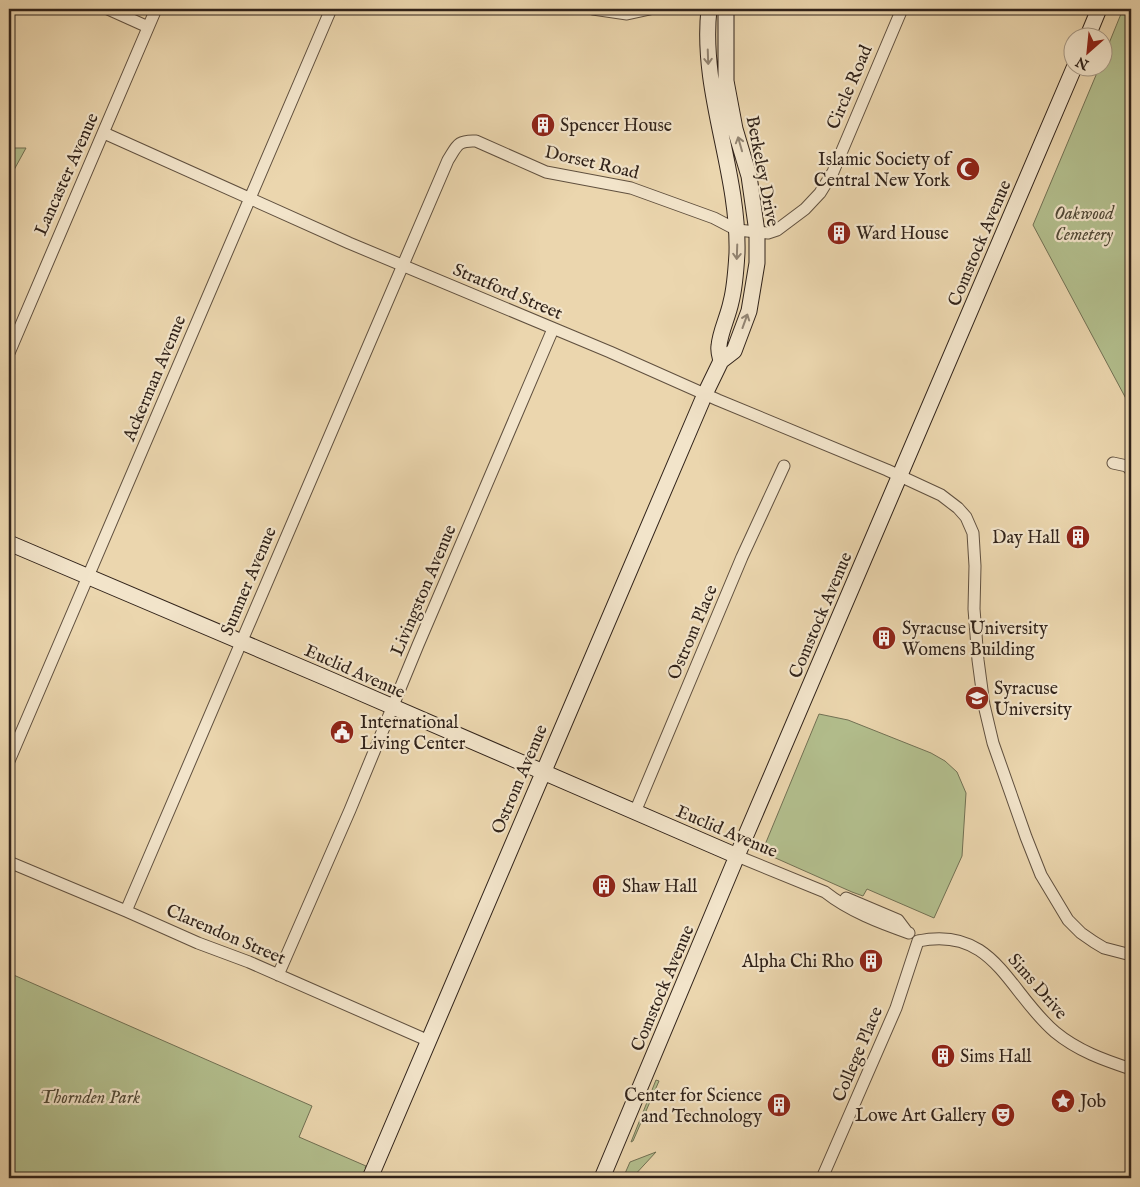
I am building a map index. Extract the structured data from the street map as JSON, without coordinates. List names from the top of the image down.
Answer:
{
  "streets": {
    "street": [
      "Circle Road",
      "Dorset Road",
      "Berkeley Drive",
      "Lancaster Avenue",
      "Comstock Avenue",
      "Stratford Street",
      "Ackerman Avenue",
      "Sumner Avenue",
      "Livingston Avenue",
      "Ostrom Place",
      "Euclid Avenue",
      "Ostrom Avenue",
      "Clarendon Street",
      "Sims Drive",
      "College Place"
    ]
  },
  "crossings": [
    ["Circle Road", "Dorset Road"],
    ["Dorset Road", "Berkeley Drive"],
    ["Dorset Road", "Stratford Street"],
    ["Dorset Road", "Sumner Avenue"],
    ["Berkeley Drive", "Stratford Street"],
    ["Berkeley Drive", "Ostrom Avenue"],
    ["Lancaster Avenue", "Stratford Street"],
    ["Comstock Avenue", "Stratford Street"],
    ["Comstock Avenue", "Euclid Avenue"],
    ["Stratford Street", "Ackerman Avenue"],
    ["Stratford Street", "Sumner Avenue"],
    ["Stratford Street", "Livingston Avenue"],
    ["Stratford Street", "Ostrom Avenue"],
    ["Ackerman Avenue", "Euclid Avenue"],
    ["Sumner Avenue", "Euclid Avenue"],
    ["Sumner Avenue", "Clarendon Street"],
    ["Livingston Avenue", "Euclid Avenue"],
    ["Livingston Avenue", "Clarendon Street"],
    ["Ostrom Place", "Euclid Avenue"],
    ["Euclid Avenue", "Ostrom Avenue"],
    ["Euclid Avenue", "Sims Drive"],
    ["Euclid Avenue", "College Place"],
    ["Ostrom Avenue", "Clarendon Street"],
    ["Sims Drive", "College Place"]
  ],
  "parks": ["Oakwood Cemetery", "Thornden Park"],
  "places": {
    "building": [
      "Spencer House",
      "Ward House",
      "Day Hall",
      "Syracuse University Womens Building",
      "Shaw Hall",
      "Alpha Chi Rho",
      "Sims Hall",
      "Center for Science and Technology"
    ],
    "mosque": ["Islamic Society of Central New York"],
    "school or university": ["Syracuse University"],
    "public building": ["International Living Center"],
    "place": ["Job"],
    "theatre": ["Lowe Art Gallery"]
  },
  "north": "bottom left"
}
